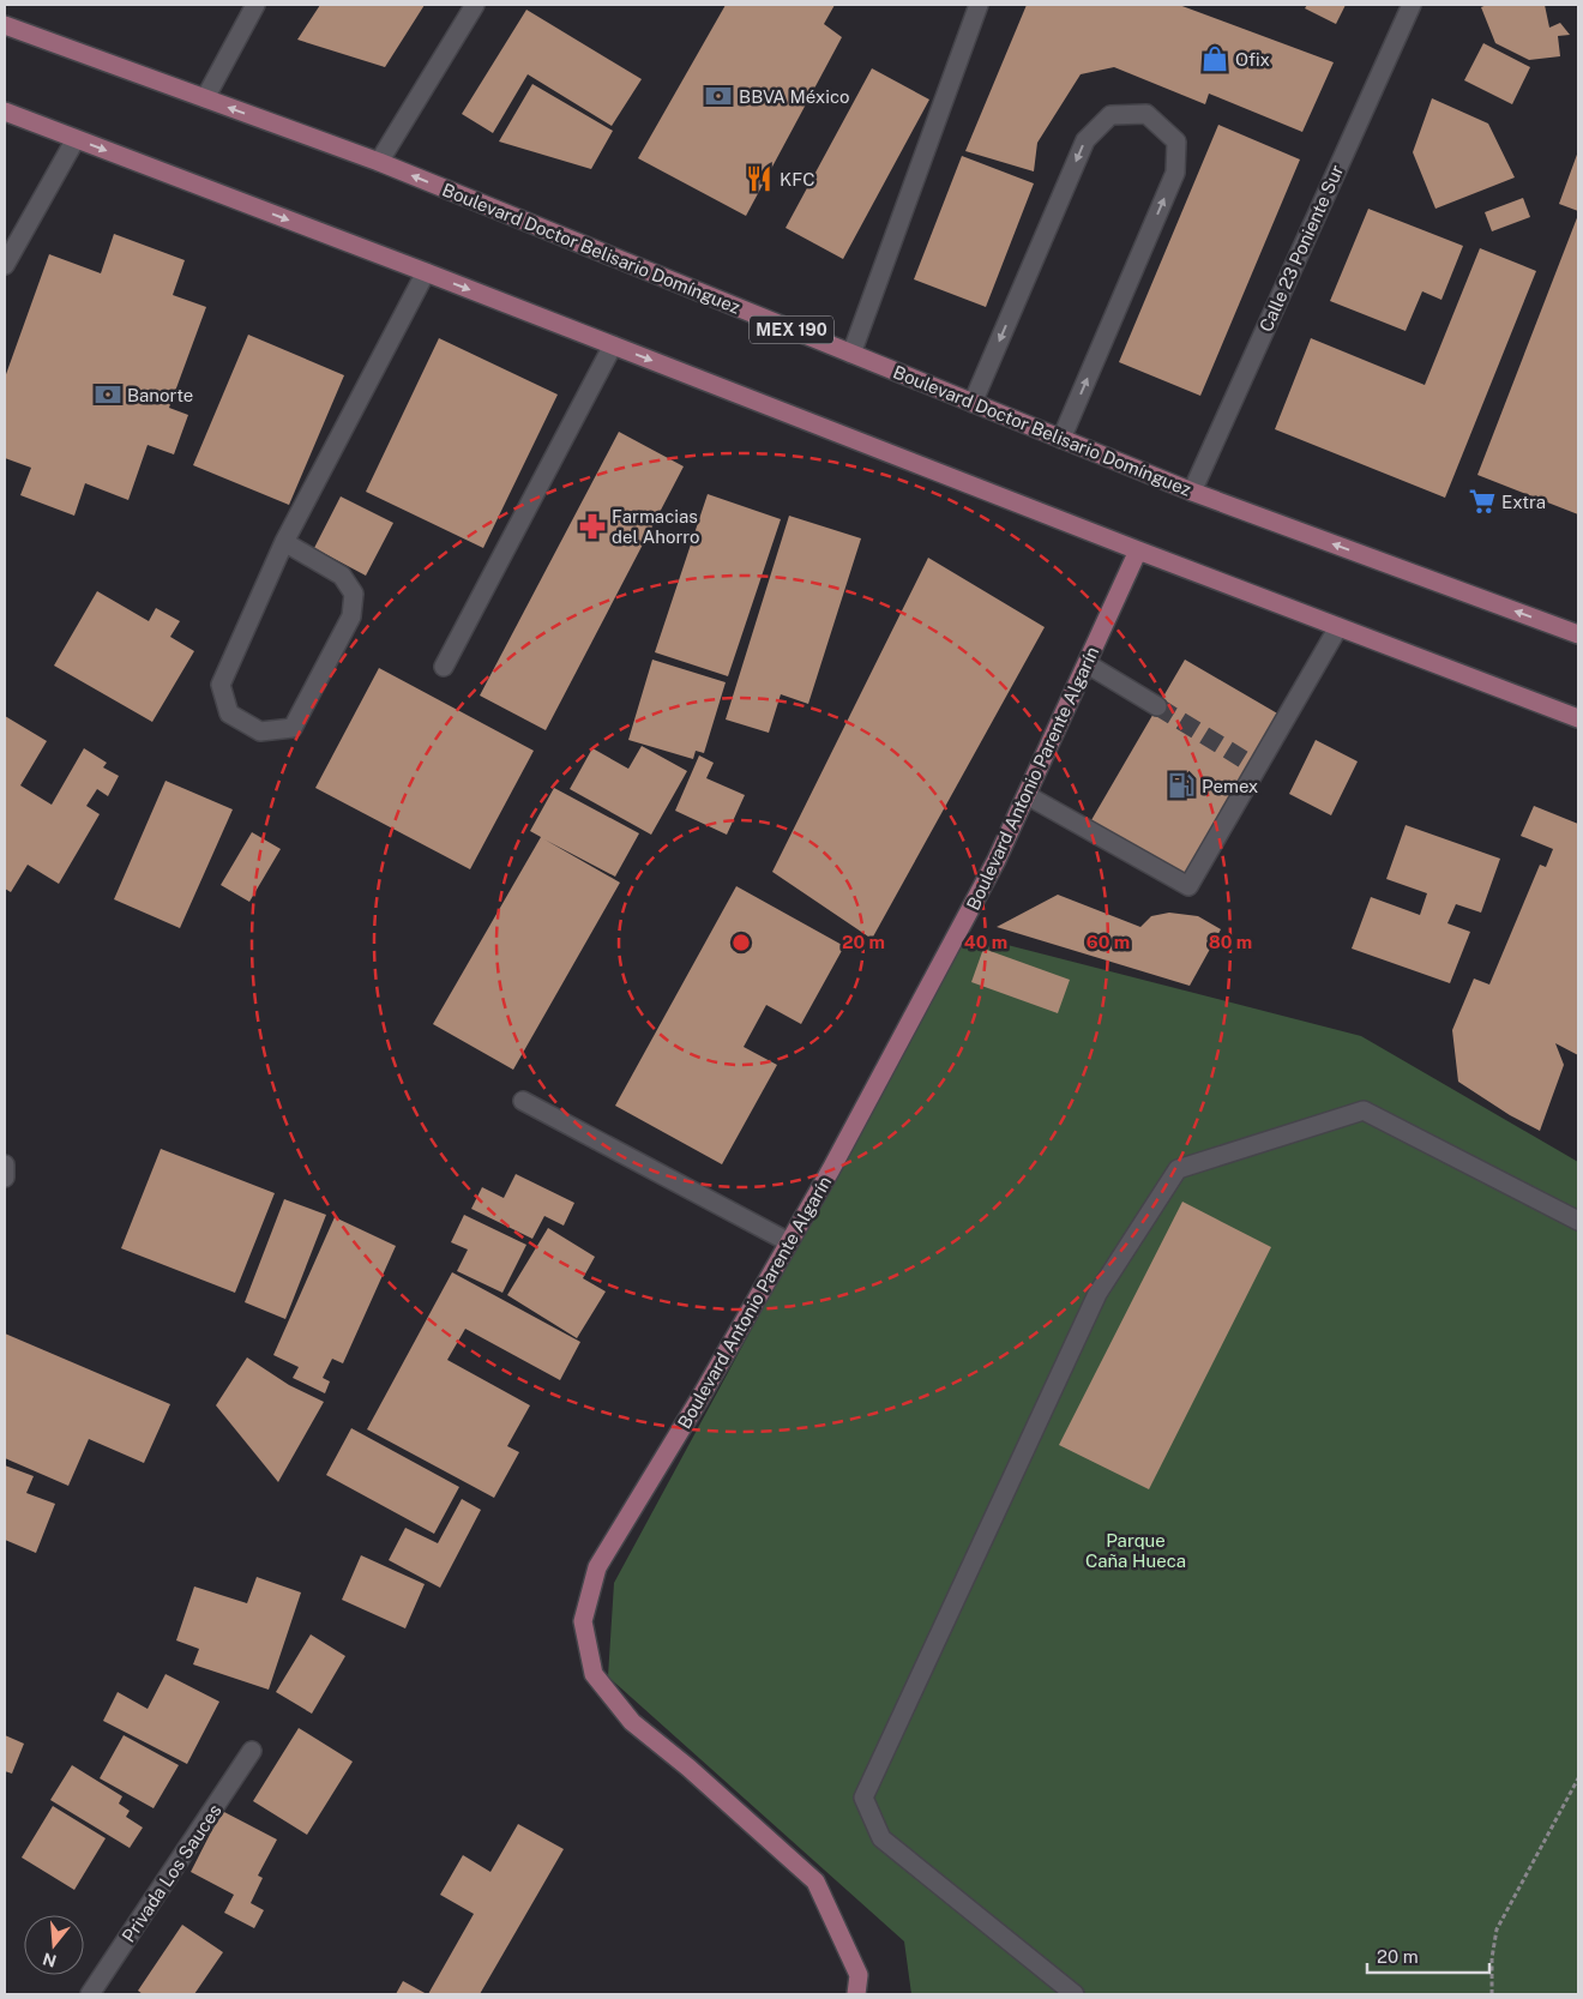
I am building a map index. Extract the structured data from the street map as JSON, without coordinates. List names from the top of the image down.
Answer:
{
  "streets": {
    "main road": ["Boulevard Doctor Belisario Domínguez", "MEX 190", "Boulevard Antonio Parente Algarín"],
    "street": ["Calle 23 Poniente Sur", "Privada Los Sauces"]
  },
  "crossings": [
    ["Boulevard Doctor Belisario Domínguez", "Calle 23 Poniente Sur"]
  ],
  "parks": ["Parque Caña Hueca"],
  "places": {
    "shop": ["Ofix"],
    "bank": ["BBVA México", "Banorte"],
    "restaurant": ["KFC"],
    "supermarket": ["Extra"],
    "pharmacy": ["Farmacias del Ahorro"],
    "fuel station": ["Pemex"]
  },
  "scale_bar": "20 m",
  "north": "bottom",
  "rings": [
    "20 m",
    "40 m",
    "60 m",
    "80 m"
  ]
}
